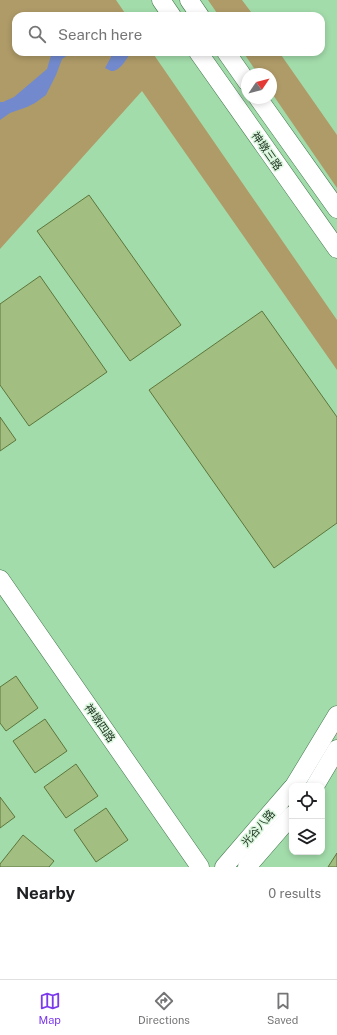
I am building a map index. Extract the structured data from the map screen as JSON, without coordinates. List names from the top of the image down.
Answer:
{
  "streets": {
    "street": ["神墩三路", "神墩四路", "光谷八路"]
  },
  "north": "top right",
  "page": {
    "search": "Search here",
    "heading": ["Nearby", "0 results"],
    "nav": ["Map", "Directions", "Saved"]
  }
}
